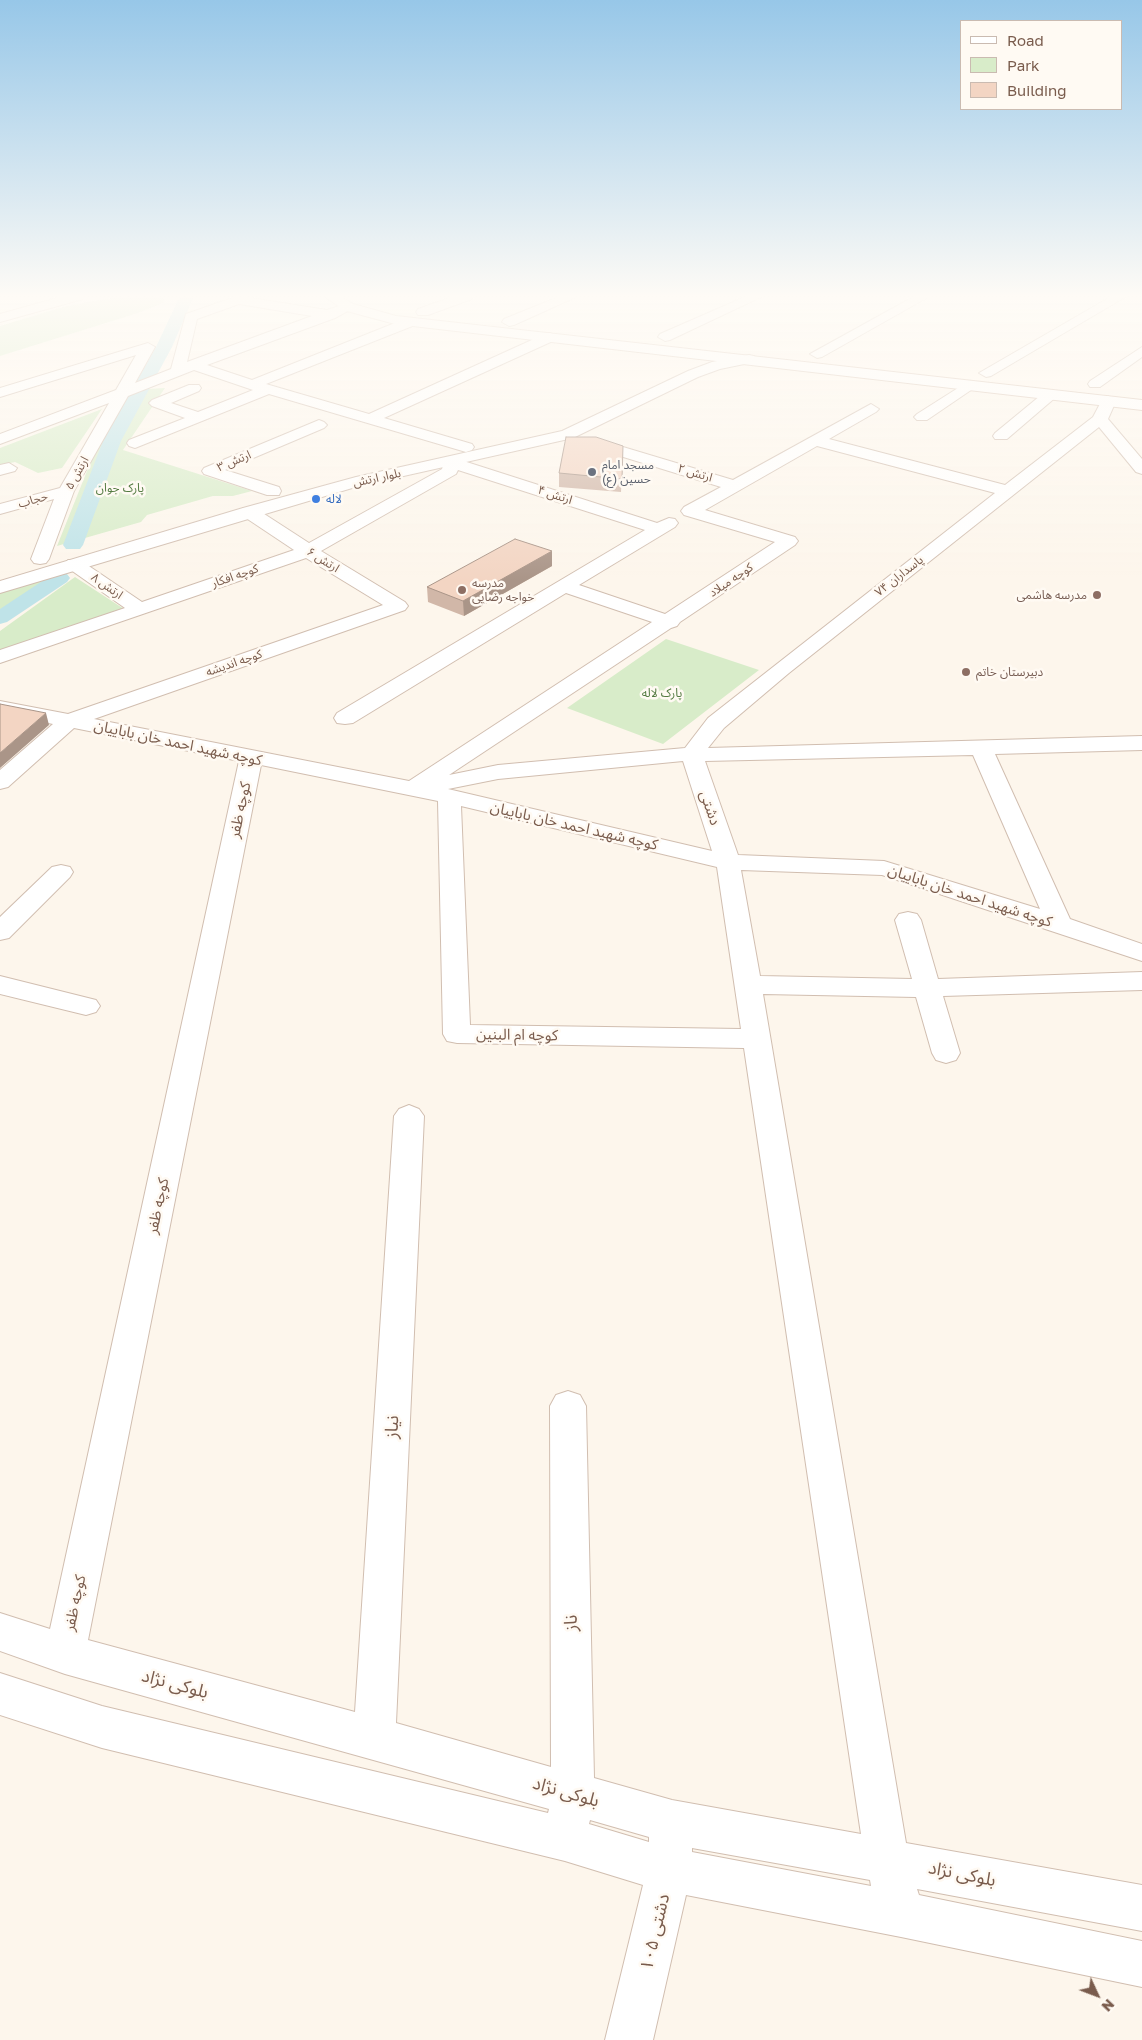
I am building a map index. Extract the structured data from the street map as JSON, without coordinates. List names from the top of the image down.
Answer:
{
  "streets": {
    "street": [
      "ارتش ۳",
      "ارتش ۵",
      "ارتش ۲",
      "بلوار ارتش",
      "ارتش ۴",
      "حجاب",
      "ارتش ۶",
      "کوچه افکار",
      "پاسداران ۷۴",
      "کوچه میلاد",
      "ارتش ۸",
      "کوچه اندیشه",
      "کوچه شهید احمد خان باباییان",
      "دشتی",
      "کوچه ظفر",
      "کوچه ام البنین",
      "نیاز",
      "ناز",
      "بلوکی نژاد",
      "دشتی ۱۰۵"
    ]
  },
  "crossings": [
    ["ارتش ۳", "بلوار ارتش"],
    ["ارتش ۵", "بلوار ارتش"],
    ["ارتش ۵", "حجاب"],
    ["ارتش ۲", "بلوار ارتش"],
    ["بلوار ارتش", "ارتش ۴"],
    ["بلوار ارتش", "ارتش ۶"],
    ["بلوار ارتش", "کوچه افکار"],
    ["بلوار ارتش", "ارتش ۸"],
    ["ارتش ۴", "کوچه افکار"],
    ["ارتش ۶", "کوچه افکار"],
    ["ارتش ۶", "کوچه اندیشه"],
    ["کوچه افکار", "ارتش ۸"],
    ["پاسداران ۷۴", "دشتی"],
    ["کوچه میلاد", "کوچه شهید احمد خان باباییان"],
    ["کوچه اندیشه", "کوچه شهید احمد خان باباییان"],
    ["کوچه شهید احمد خان باباییان", "دشتی"],
    ["کوچه شهید احمد خان باباییان", "کوچه ظفر"],
    ["کوچه شهید احمد خان باباییان", "کوچه ام البنین"],
    ["دشتی", "کوچه ام البنین"],
    ["دشتی", "بلوکی نژاد"],
    ["کوچه ظفر", "بلوکی نژاد"],
    ["نیاز", "بلوکی نژاد"],
    ["ناز", "بلوکی نژاد"],
    ["بلوکی نژاد", "دشتی ۱۰۵"]
  ],
  "parks": ["پارک جوان", "پارک لاله"],
  "places": [
    "مسجد امام حسین (ع)",
    "لاله",
    "مدرسه خواجه رضایی",
    "مدرسه هاشمی",
    "دبیرستان خاتم"
  ],
  "legend": ["Road", "Park", "Building"],
  "north": "bottom right"
}
